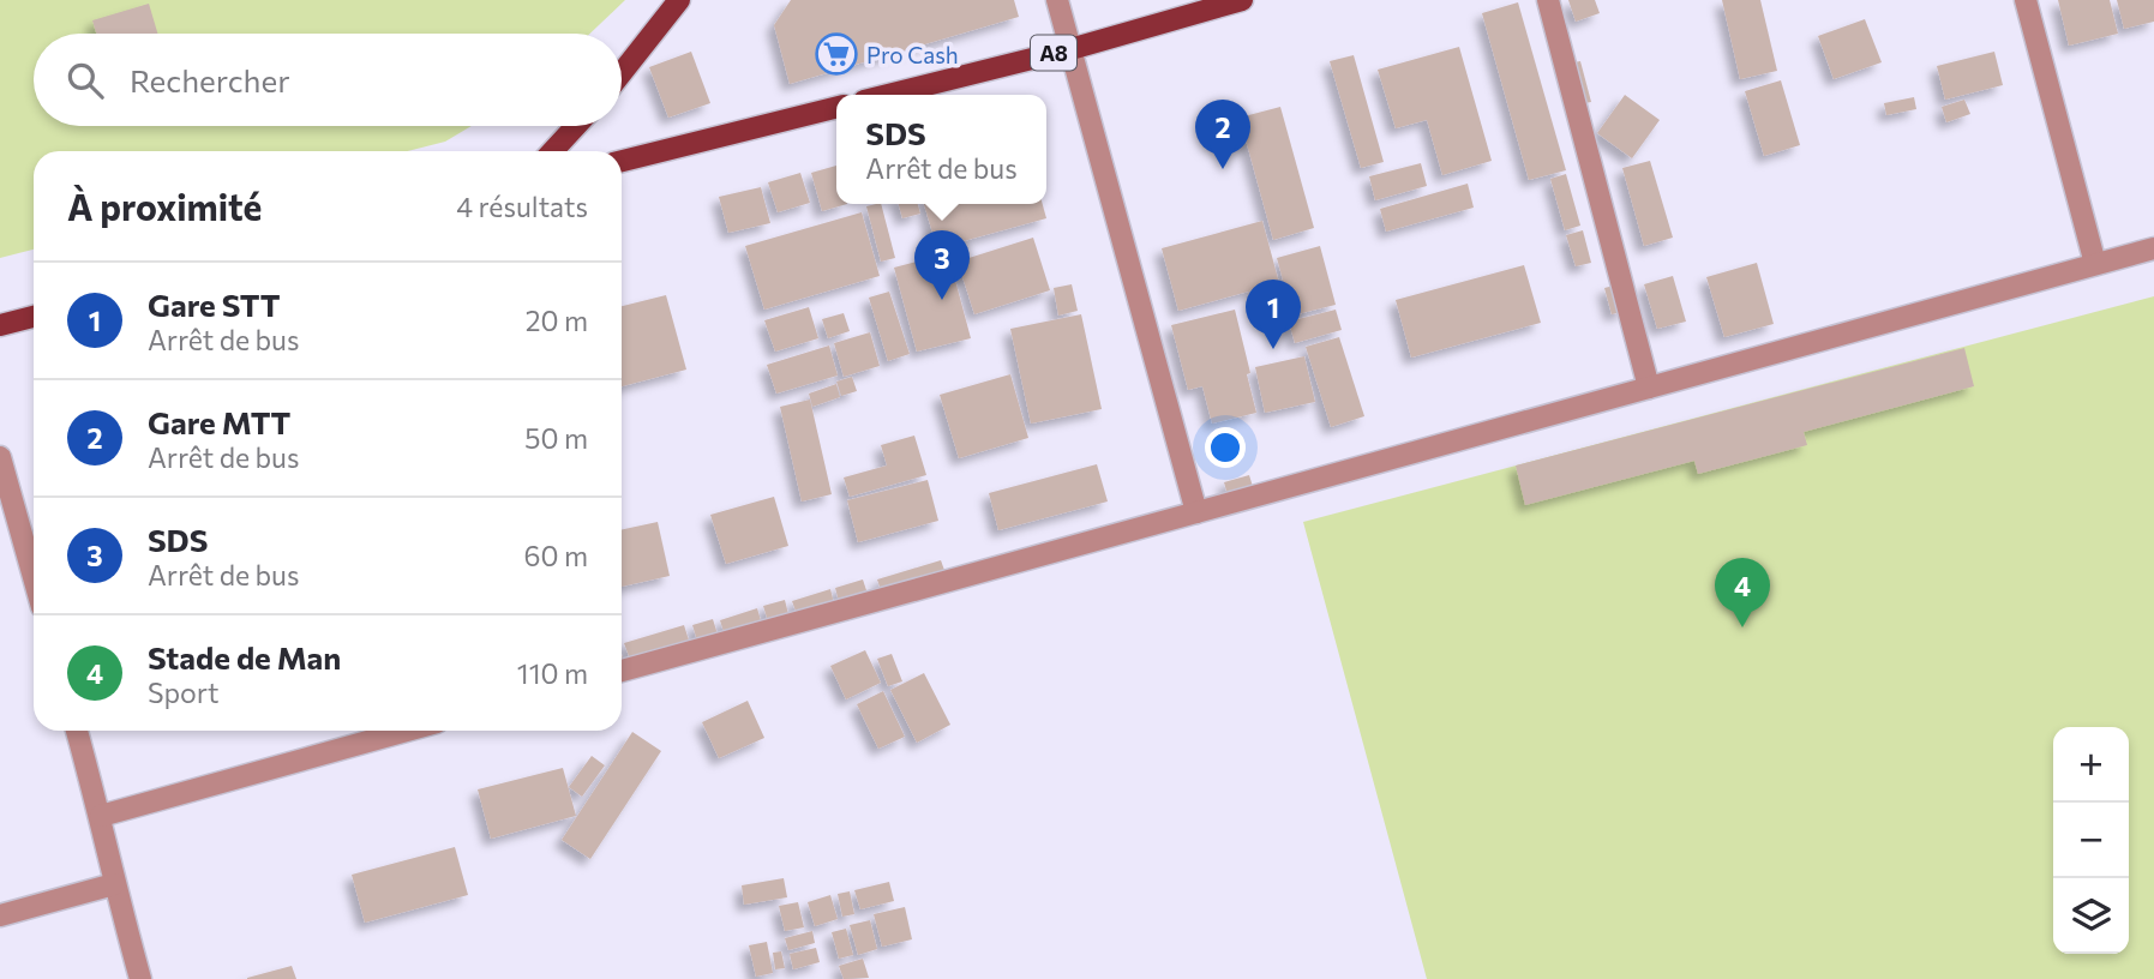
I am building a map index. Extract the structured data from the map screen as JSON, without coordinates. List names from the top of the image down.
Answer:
{
  "streets": {
    "main road": ["A8"]
  },
  "places": {
    "supermarket": ["Pro Cash"]
  },
  "page": {
    "search": "Rechercher",
    "popup": ["SDS", "Arrêt de bus"],
    "pins": [
      "2",
      "3",
      "1",
      "4"
    ],
    "heading": ["À proximité", "4 résultats"],
    "list": [
      {
        "mark": "1",
        "name": "Gare STT",
        "note": "Arrêt de bus",
        "value": "20 m"
      },
      {
        "mark": "2",
        "name": "Gare MTT",
        "note": "Arrêt de bus",
        "value": "50 m"
      },
      {
        "mark": "3",
        "name": "SDS",
        "note": "Arrêt de bus",
        "value": "60 m"
      },
      {
        "mark": "4",
        "name": "Stade de Man",
        "note": "Sport",
        "value": "110 m"
      }
    ],
    "map_buttons": ["+", "−"]
  }
}
